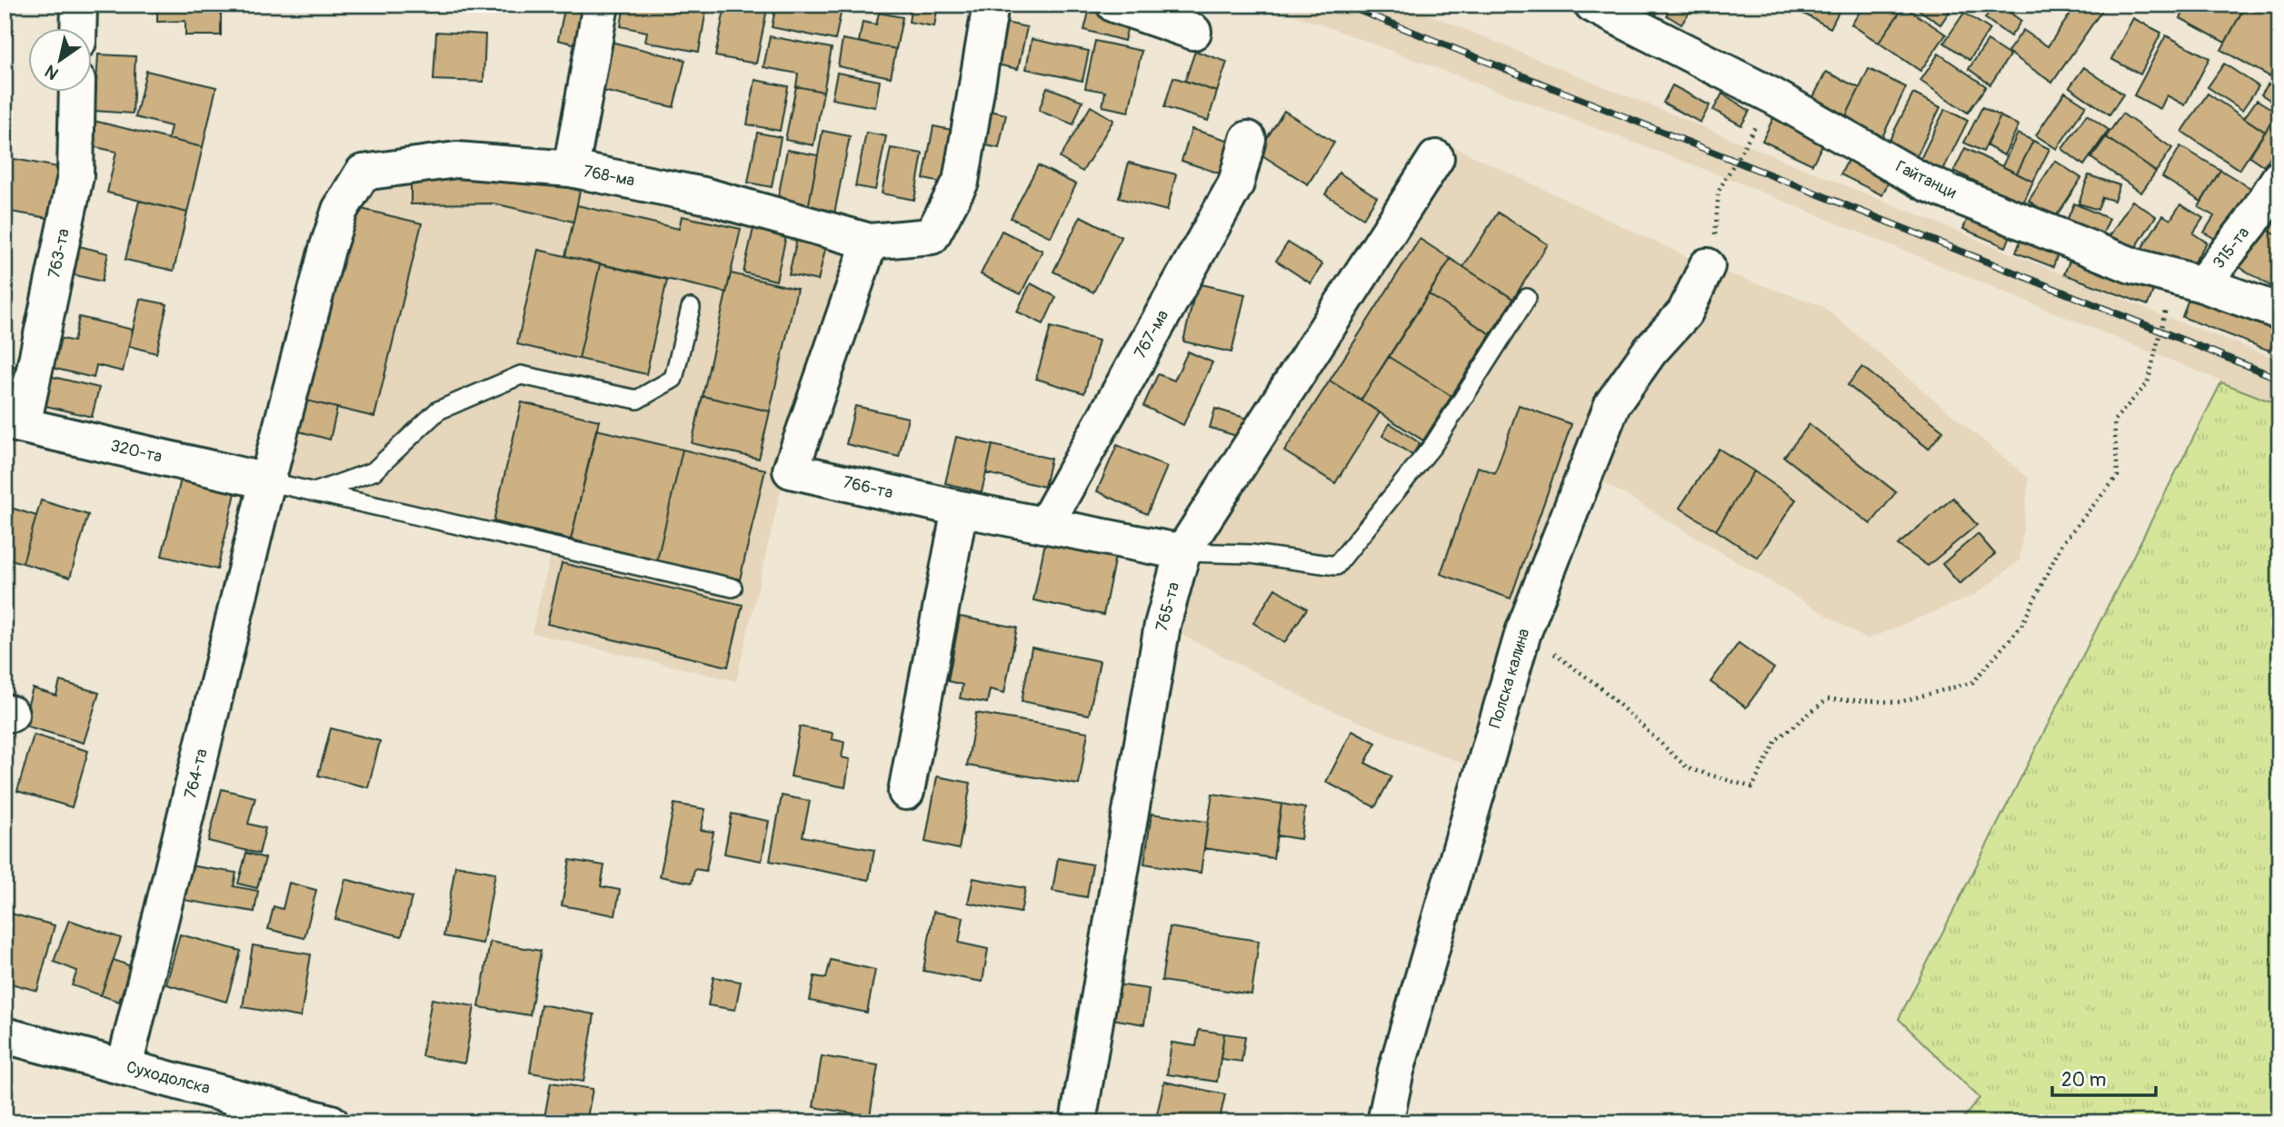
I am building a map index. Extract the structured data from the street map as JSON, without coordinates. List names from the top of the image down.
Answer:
{
  "streets": {
    "street": [
      "768-ма",
      "Гайтанци",
      "315-та",
      "763-та",
      "767-ма",
      "320-та",
      "766-та",
      "765-та",
      "Полска калина",
      "764-та",
      "Суходолска"
    ]
  },
  "crossings": [
    ["768-ма", "320-та"],
    ["768-ма", "766-та"],
    ["768-ма", "764-та"],
    ["Гайтанци", "315-та"],
    ["763-та", "320-та"],
    ["767-ма", "766-та"],
    ["320-та", "764-та"],
    ["766-та", "765-та"],
    ["764-та", "Суходолска"]
  ],
  "scale_bar": "20 m",
  "north": "bottom left"
}
